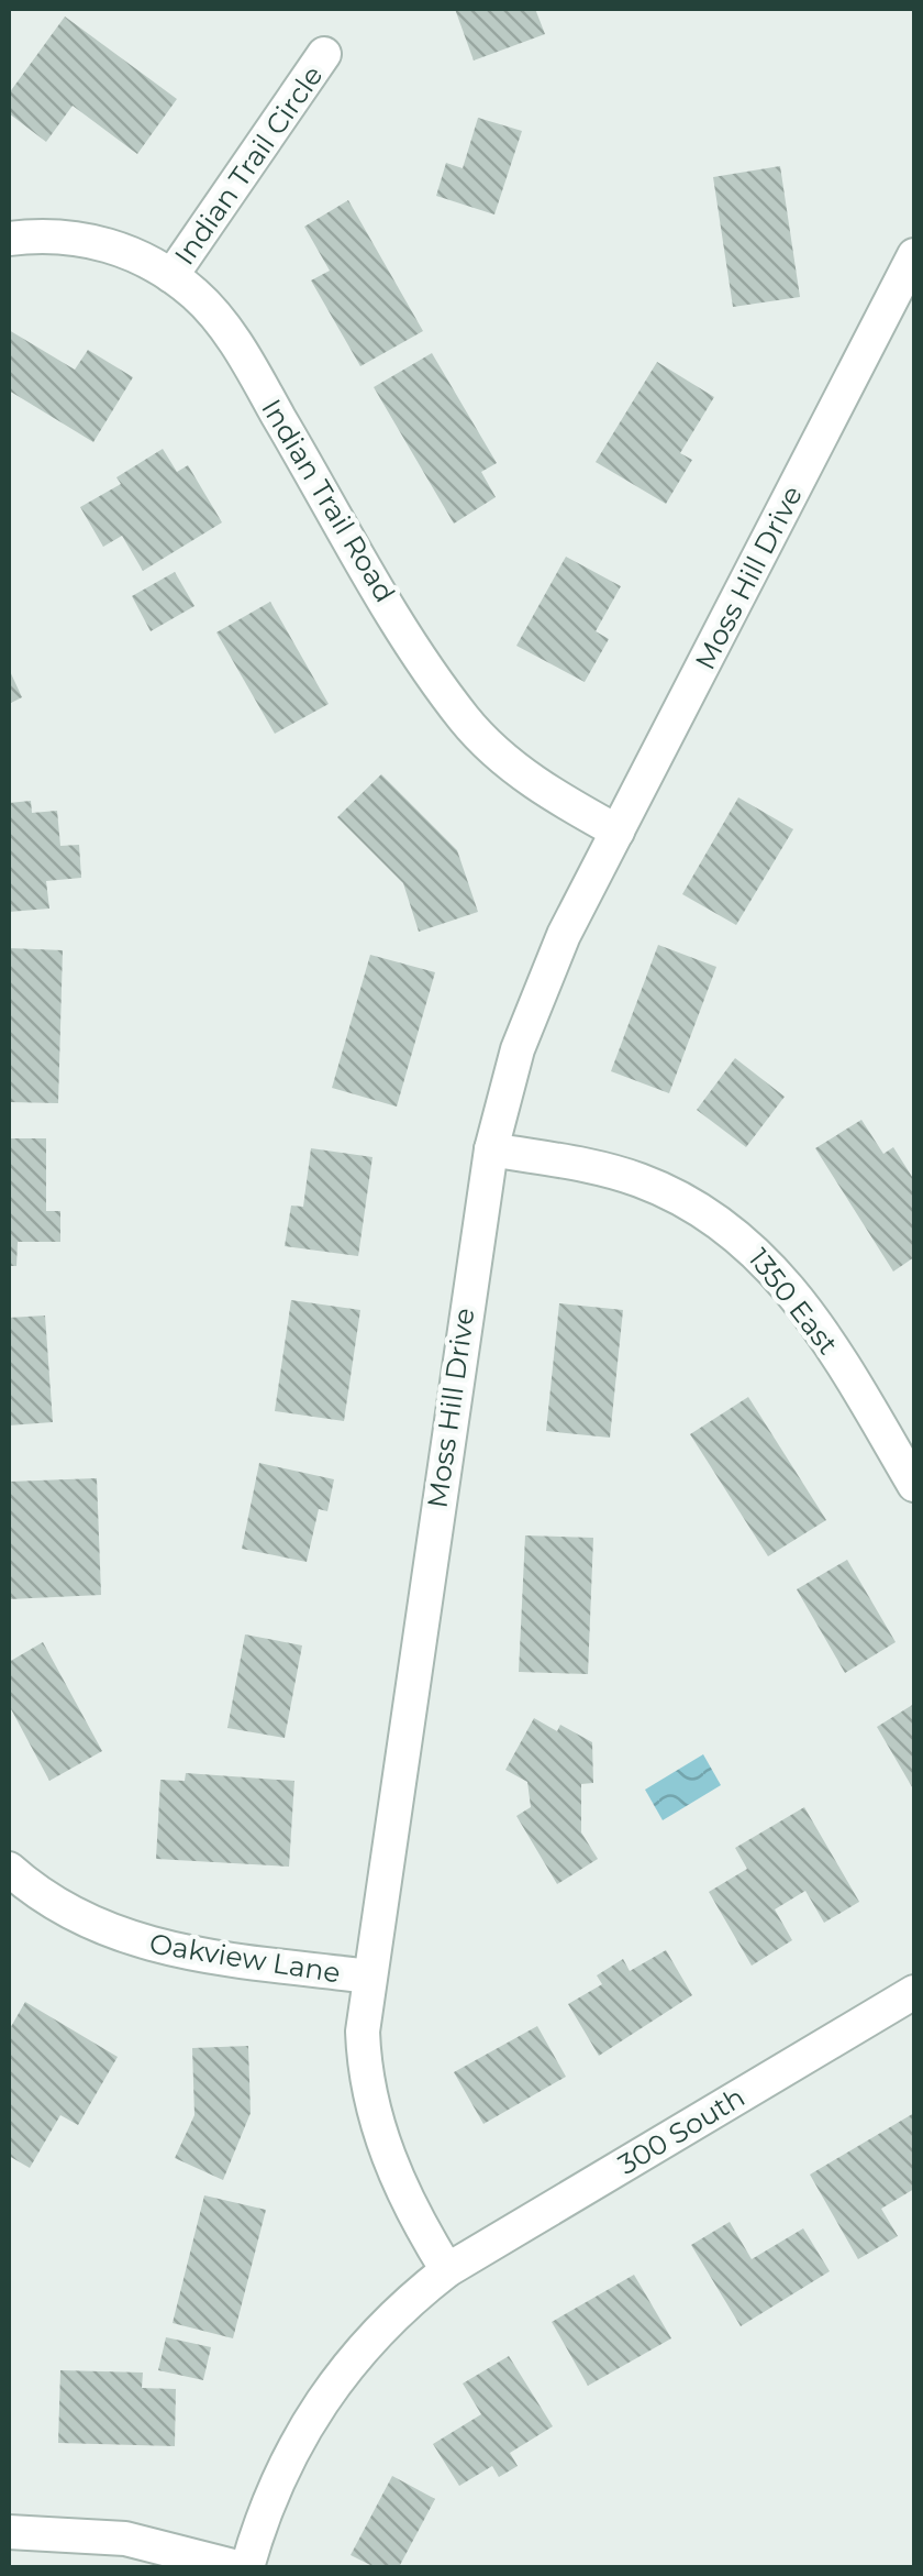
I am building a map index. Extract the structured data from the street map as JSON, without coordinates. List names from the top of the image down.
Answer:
{
  "streets": {
    "street": [
      "Indian Trail Circle",
      "Indian Trail Road",
      "Moss Hill Drive",
      "1350 East",
      "Oakview Lane",
      "300 South"
    ]
  },
  "crossings": [
    ["Indian Trail Circle", "Indian Trail Road"],
    ["Indian Trail Road", "Moss Hill Drive"],
    ["Moss Hill Drive", "1350 East"],
    ["Moss Hill Drive", "Oakview Lane"],
    ["Moss Hill Drive", "300 South"]
  ]
}
